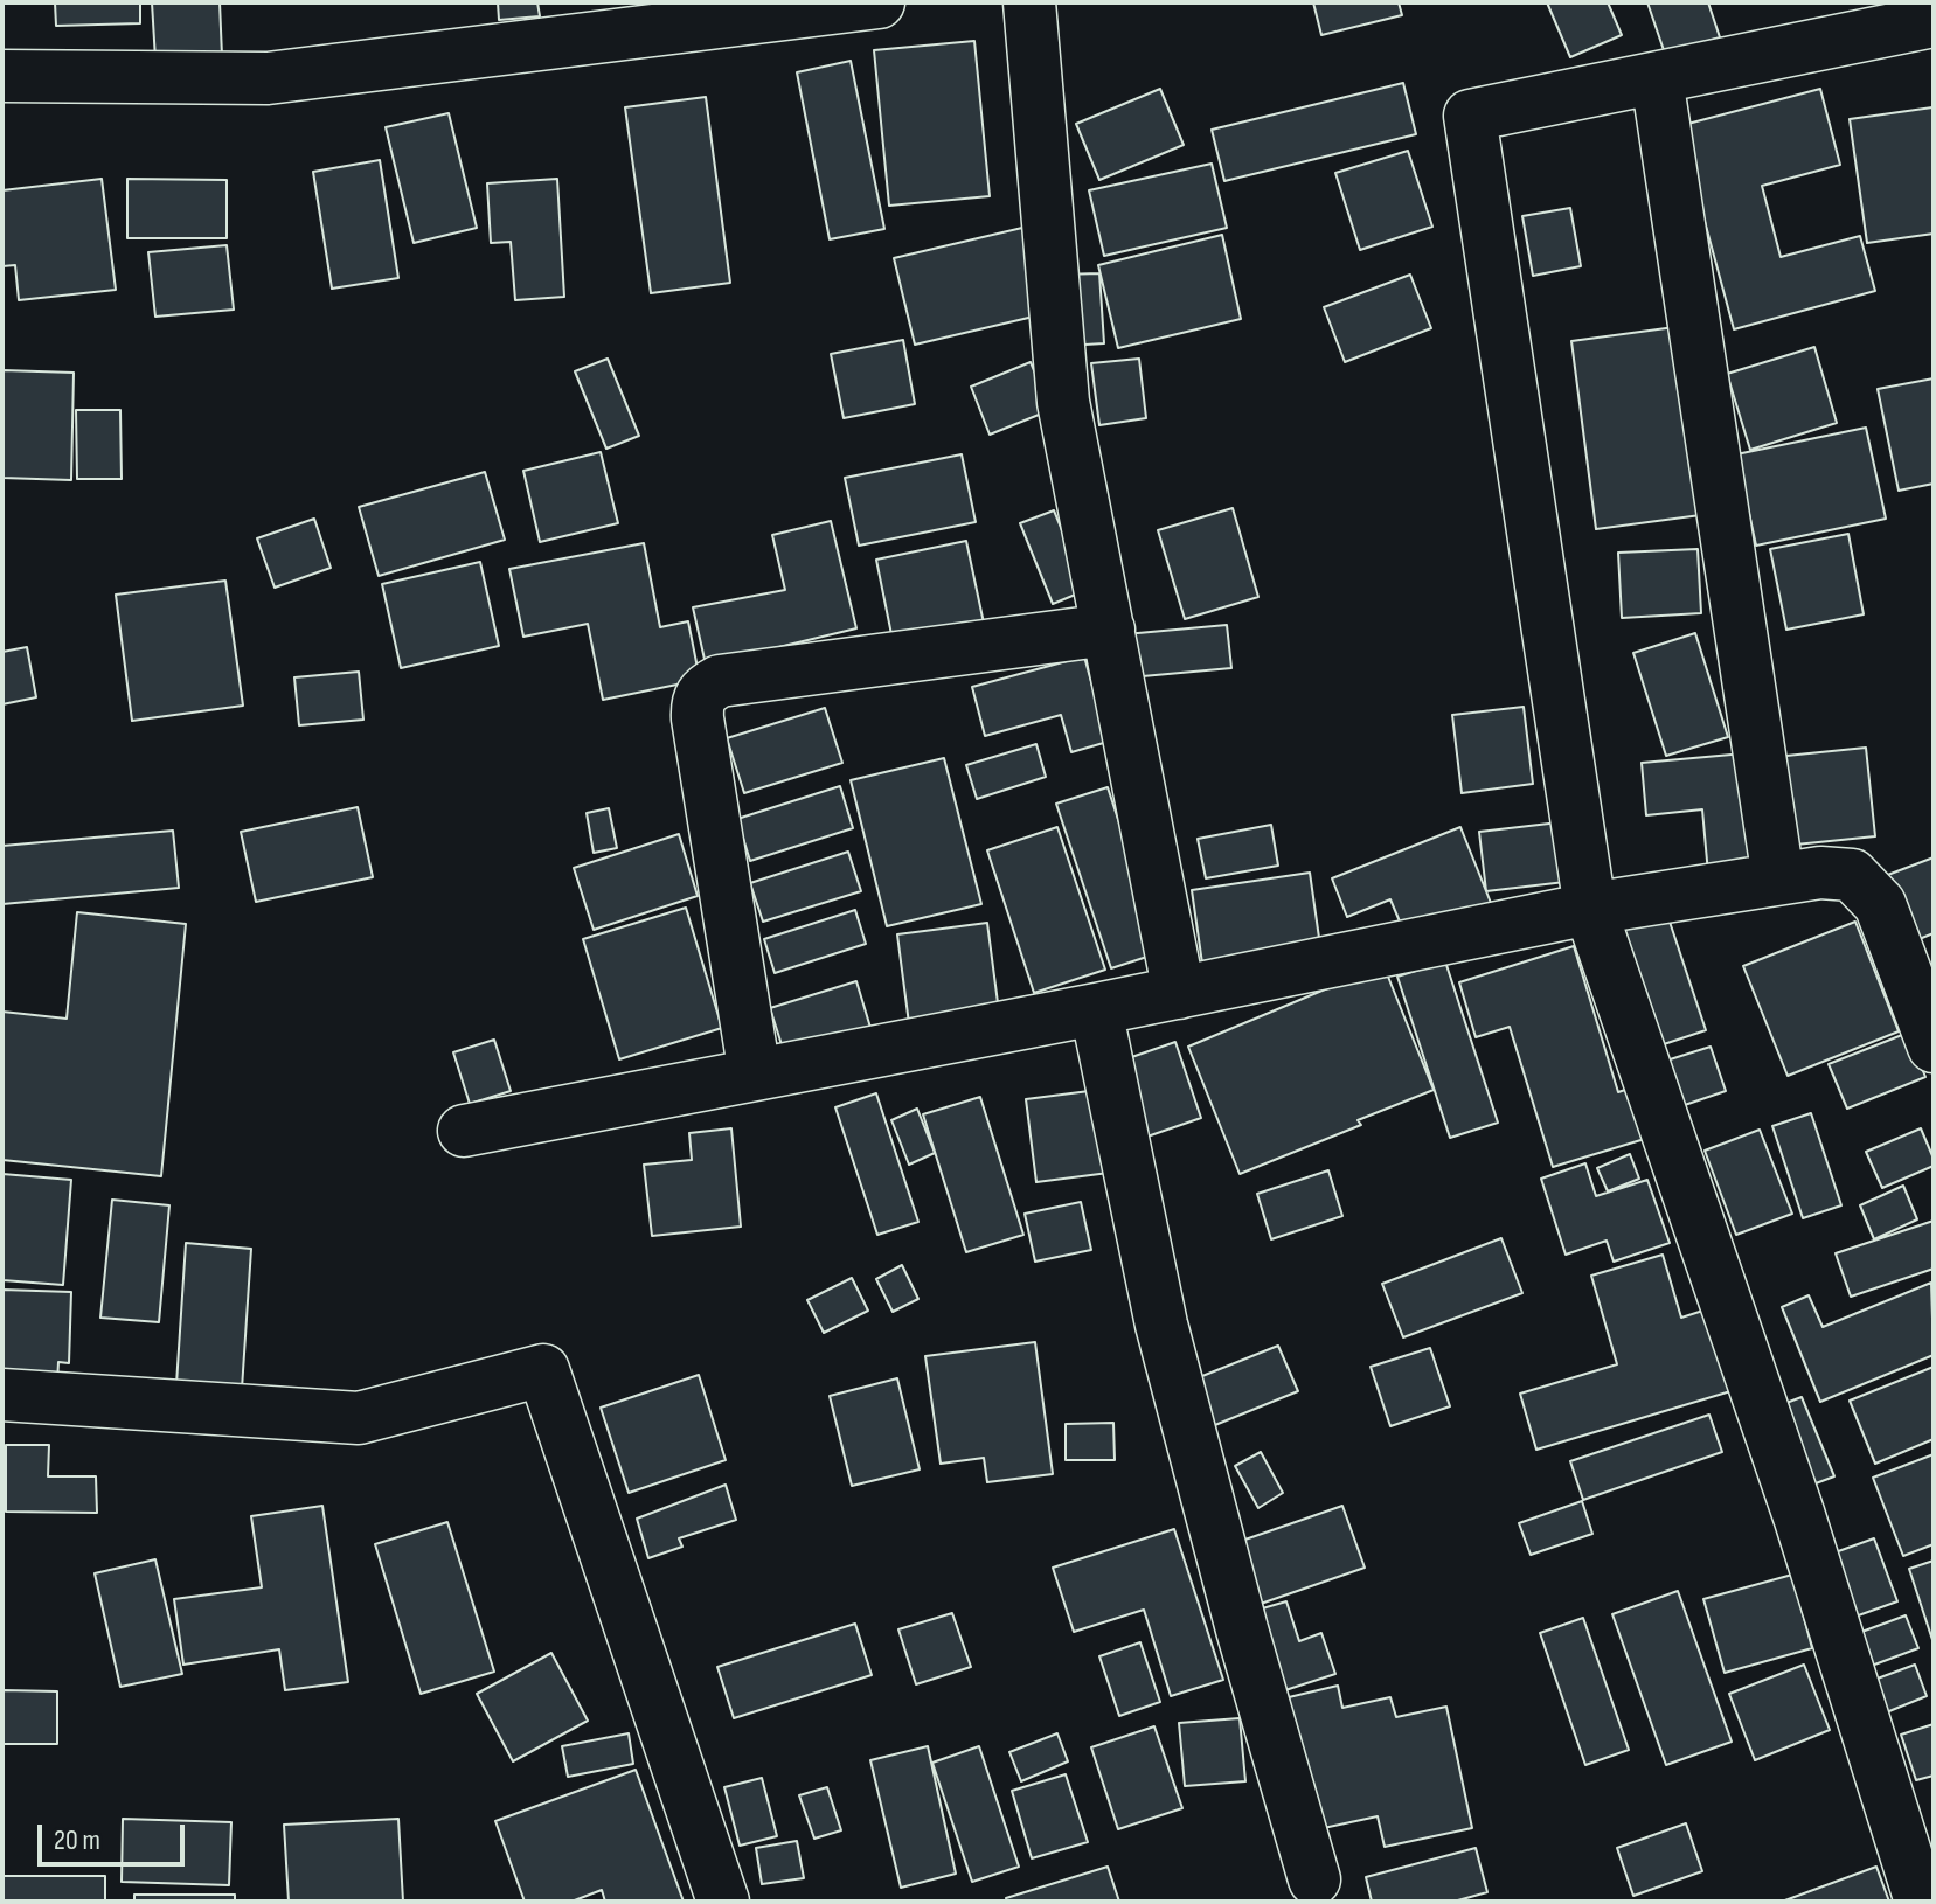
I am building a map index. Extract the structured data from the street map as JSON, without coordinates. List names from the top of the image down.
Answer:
{
  "scale_bar": "20 m"
}
